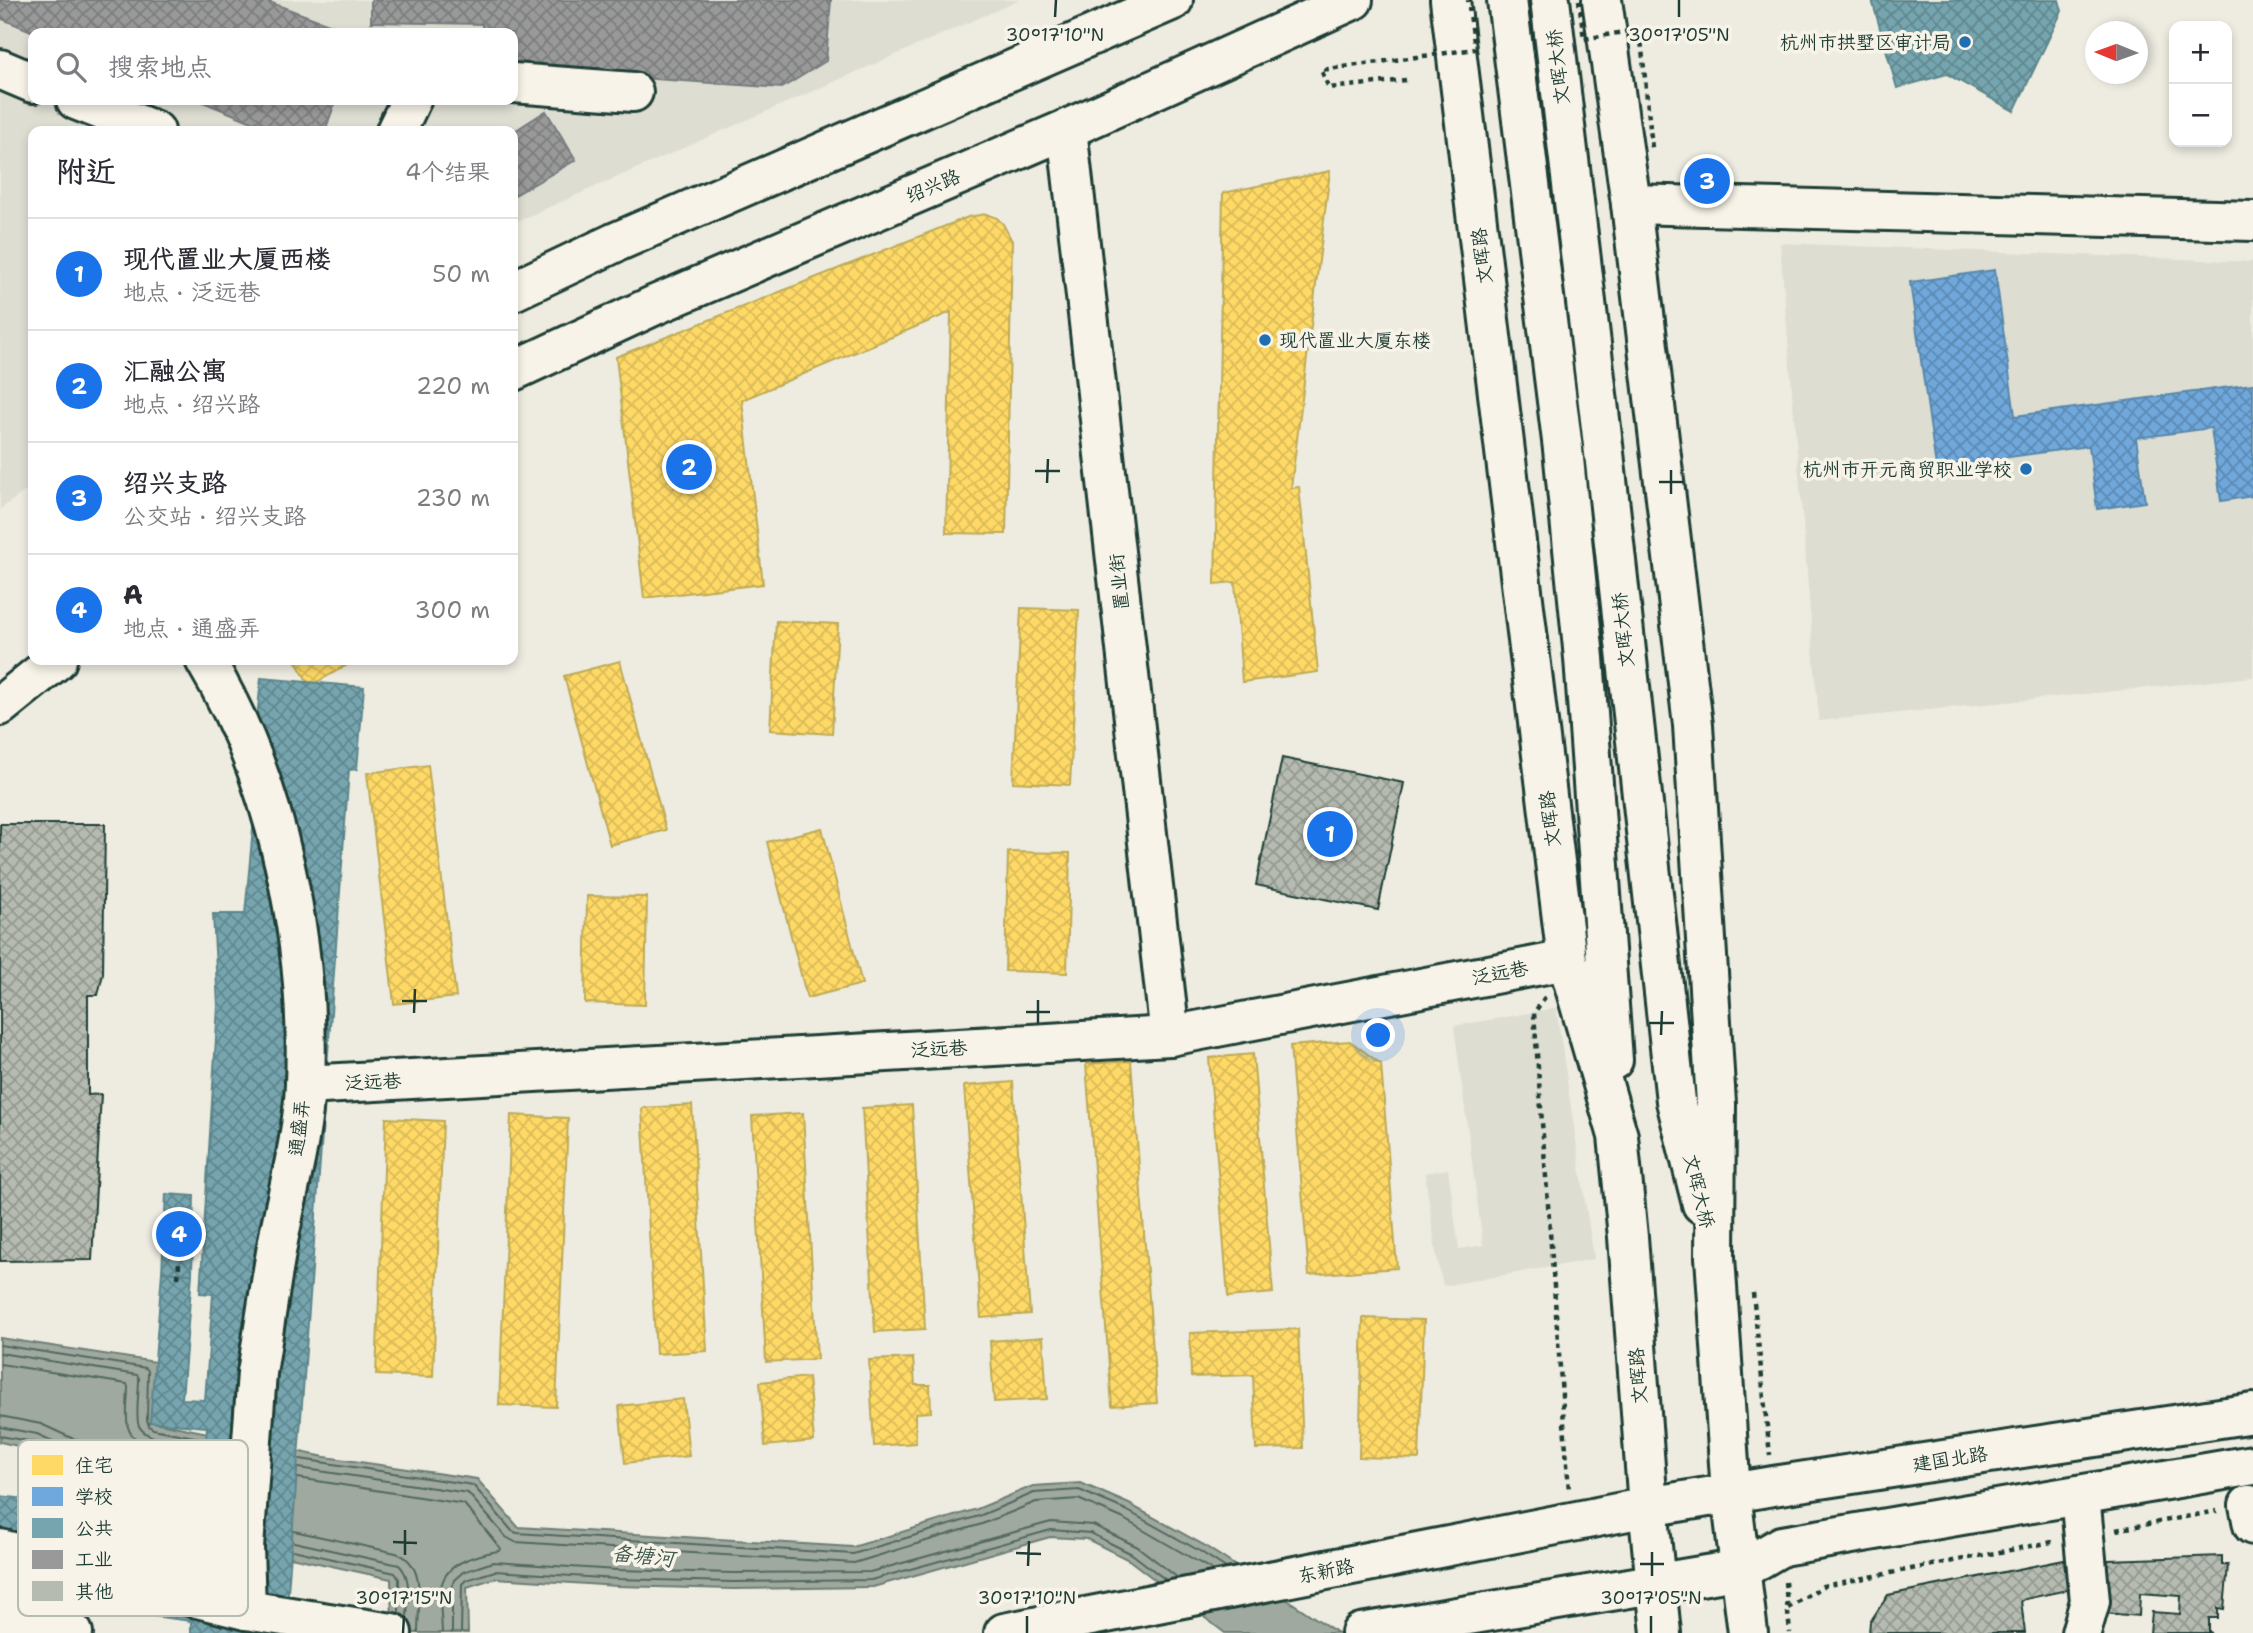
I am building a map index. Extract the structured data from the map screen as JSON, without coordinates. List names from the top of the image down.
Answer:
{
  "streets": {
    "main road": [
      "文晖大桥",
      "绍兴路",
      "文晖路",
      "置业街",
      "泛远巷",
      "通盛弄",
      "建国北路",
      "东新路"
    ]
  },
  "crossings": [
    ["绍兴路", "置业街"],
    ["文晖路", "泛远巷"],
    ["文晖路", "建国北路"],
    ["文晖路", "东新路"],
    ["置业街", "泛远巷"],
    ["泛远巷", "通盛弄"],
    ["建国北路", "东新路"]
  ],
  "water": ["备塘河"],
  "places": ["杭州市拱墅区审计局", "现代置业大厦东楼", "杭州市开元商贸职业学校"],
  "legend": [
    "住宅",
    "学校",
    "公共",
    "工业",
    "其他"
  ],
  "north": "left",
  "page": {
    "map_buttons": ["+", "−"],
    "search": "搜索地点",
    "heading": ["附近", "4个结果"],
    "pins": [
      "3",
      "2",
      "1",
      "4"
    ],
    "list": [
      {
        "mark": "1",
        "name": "现代置业大厦西楼",
        "note": "地点 · 泛远巷",
        "value": "50 m"
      },
      {
        "mark": "2",
        "name": "汇融公寓",
        "note": "地点 · 绍兴路",
        "value": "220 m"
      },
      {
        "mark": "3",
        "name": "绍兴支路",
        "note": "公交站 · 绍兴支路",
        "value": "230 m"
      },
      {
        "mark": "4",
        "name": "A",
        "note": "地点 · 通盛弄",
        "value": "300 m"
      }
    ]
  },
  "coordinates": ["30°17'10\"N", "30°17'05\"N", "30°17'15\"N"]
}
